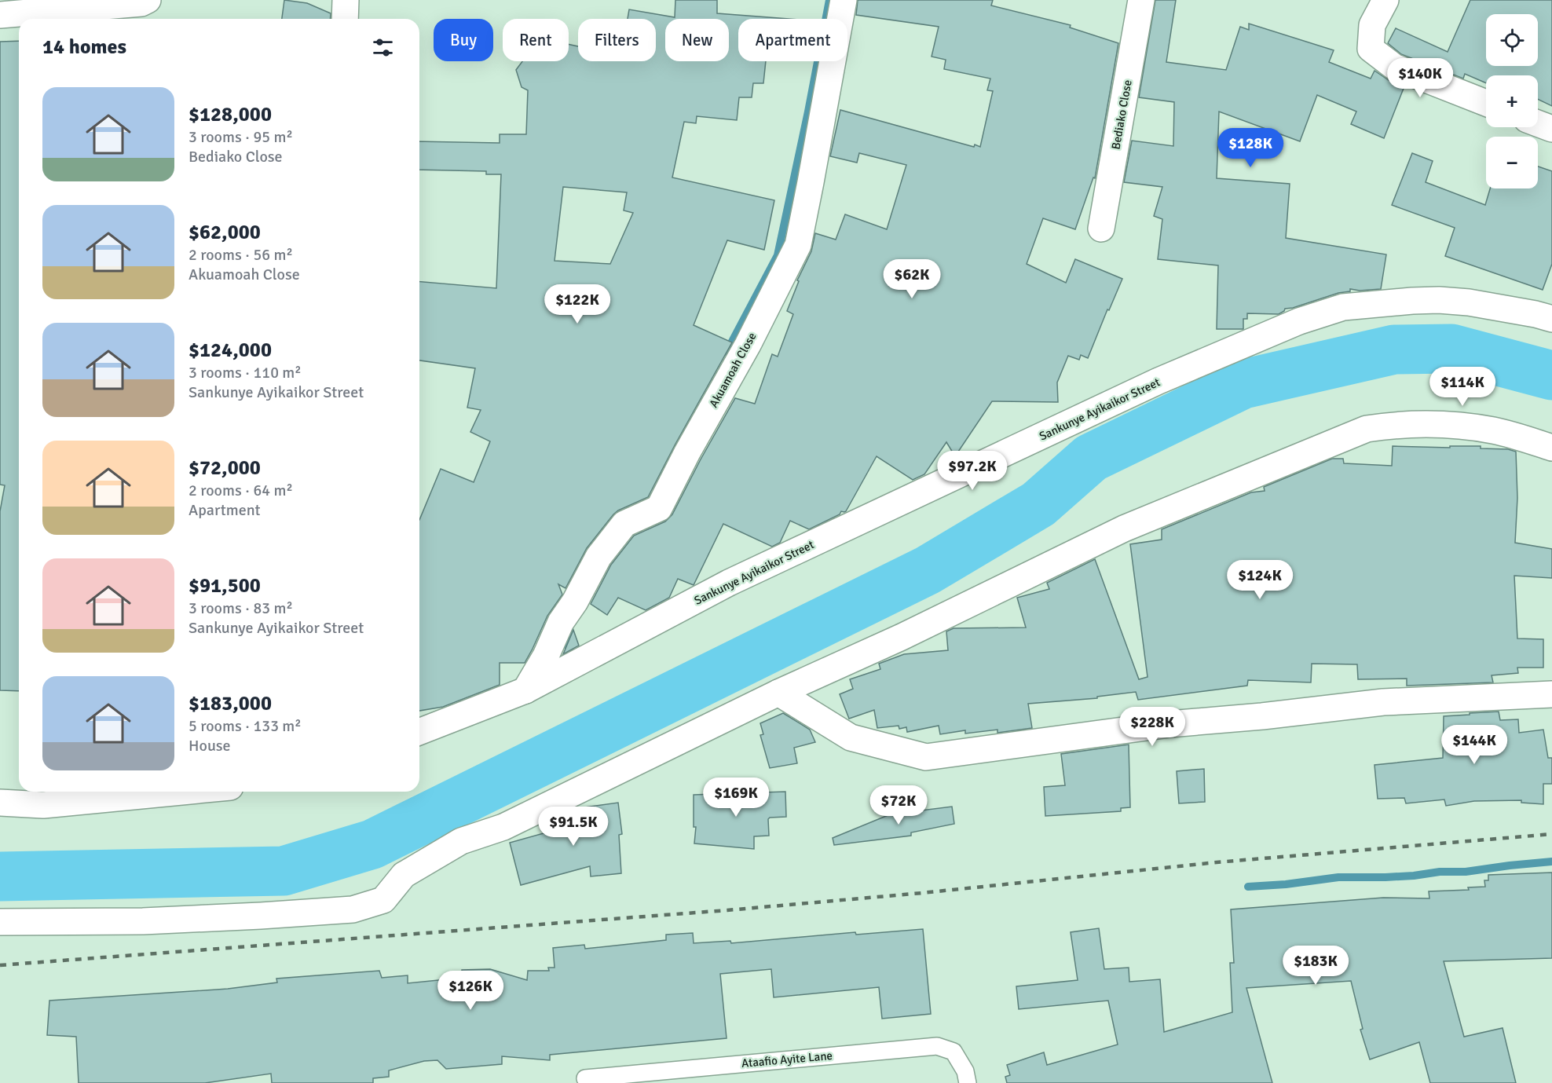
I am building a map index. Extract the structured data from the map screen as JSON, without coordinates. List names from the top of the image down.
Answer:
{
  "streets": {
    "street": ["Bediako Close", "Akuamoah Close", "Sankunye Ayikaikor Street"],
    "lane": ["Ataafio Ayite Lane"]
  },
  "crossings": [
    ["Akuamoah Close", "Sankunye Ayikaikor Street"]
  ],
  "page": {
    "map_buttons": ["+", "−"],
    "chip": [
      "Buy",
      "Rent",
      "Filters",
      "New",
      "Apartment"
    ],
    "heading": "14 homes",
    "price": [
      "$140K",
      "$128K",
      "$62K",
      "$122K",
      "$114K",
      "$97.2K",
      "$124K",
      "$228K",
      "$144K",
      "$169K",
      "$72K",
      "$91.5K",
      "$183K",
      "$126K"
    ],
    "list": [
      {
        "name": "$128,000",
        "note": "3 rooms · 95 m² · Bediako Close"
      },
      {
        "name": "$62,000",
        "note": "2 rooms · 56 m² · Akuamoah Close"
      },
      {
        "name": "$124,000",
        "note": "3 rooms · 110 m² · Sankunye Ayikaikor Street"
      },
      {
        "name": "$72,000",
        "note": "2 rooms · 64 m² · Apartment"
      },
      {
        "name": "$91,500",
        "note": "3 rooms · 83 m² · Sankunye Ayikaikor Street"
      },
      {
        "name": "$183,000",
        "note": "5 rooms · 133 m² · House"
      }
    ]
  }
}
